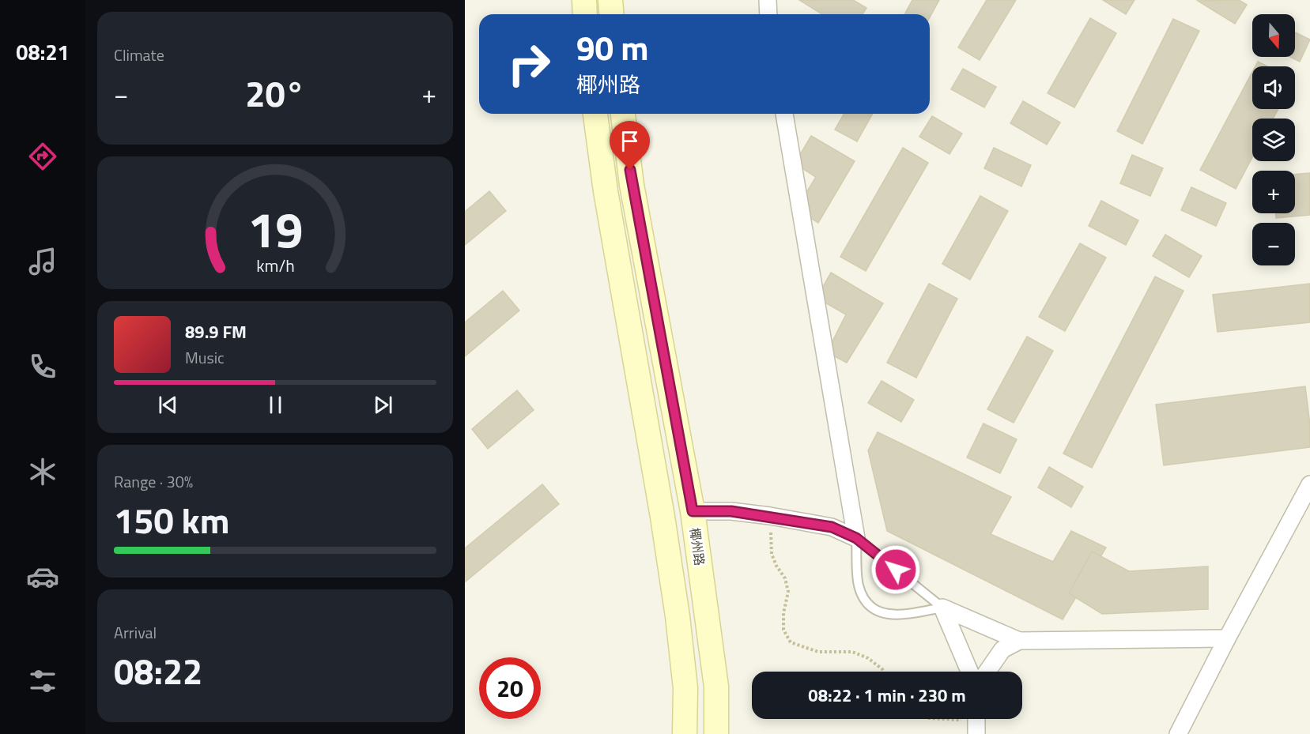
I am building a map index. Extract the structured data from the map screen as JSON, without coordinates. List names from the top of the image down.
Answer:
{
  "streets": {
    "main road": ["椰州路"]
  },
  "north": "bottom",
  "page": {
    "tabs": "08:21",
    "tile": [
      "Climate",
      ["Range · 30%", "150 km"],
      ["Arrival", "08:22"]
    ],
    "map_buttons": ["+", "−"],
    "turn": ["90 m", "椰州路"],
    "heat": ["−", "20°", "+"],
    "song": ["89.9 FM", "Music"],
    "limit": "20",
    "trip": "08:22 · 1 min · 230 m",
    "gauge": ["19", "km/h"]
  }
}
